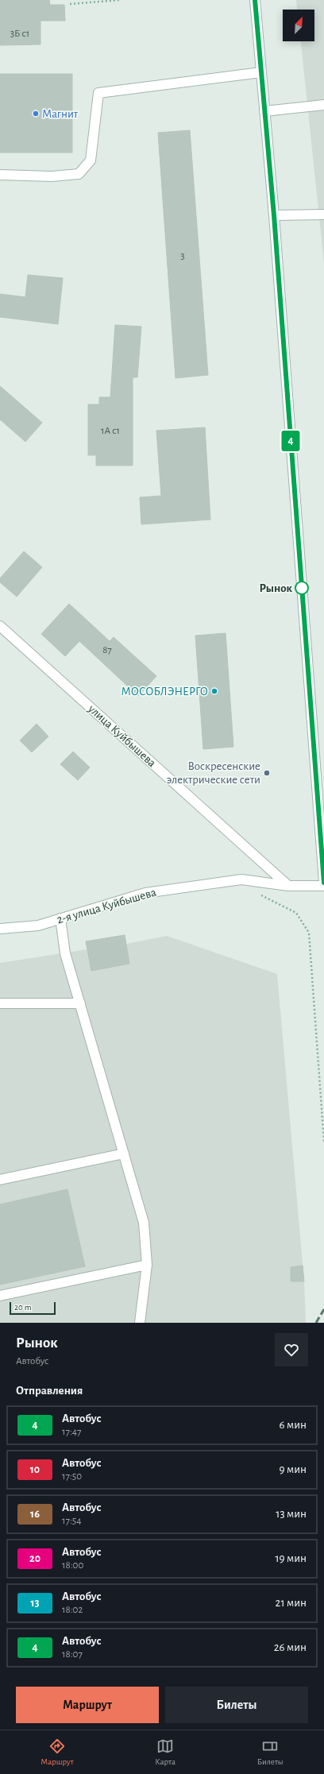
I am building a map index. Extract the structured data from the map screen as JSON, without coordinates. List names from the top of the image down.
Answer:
{
  "streets": {
    "street": ["улица Куйбышева", "2-я улица Куйбышева"]
  },
  "crossings": [
    ["улица Куйбышева", "2-я улица Куйбышева"]
  ],
  "places": [
    "Магнит",
    "Рынок",
    "МОСОБЛЭНЕРГО",
    "Воскресенские электрические сети"
  ],
  "lines": ["bus line 4"],
  "house_numbers": [
    "3Б с1",
    "3",
    "1А с1",
    "87"
  ],
  "scale_bar": "20 m",
  "north": "top right",
  "page": {
    "on_map": "4",
    "scale": "20 m",
    "heading": [
      ["Рынок", "Автобус"],
      "Отправления"
    ],
    "list": [
      {
        "mark": "4",
        "name": "Автобус",
        "note": "17:47",
        "value": "6 мин"
      },
      {
        "mark": "10",
        "name": "Автобус",
        "note": "17:50",
        "value": "9 мин"
      },
      {
        "mark": "16",
        "name": "Автобус",
        "note": "17:54",
        "value": "13 мин"
      },
      {
        "mark": "20",
        "name": "Автобус",
        "note": "18:00",
        "value": "19 мин"
      },
      {
        "mark": "13",
        "name": "Автобус",
        "note": "18:02",
        "value": "21 мин"
      },
      {
        "mark": "4",
        "name": "Автобус",
        "note": "18:07",
        "value": "26 мин"
      }
    ],
    "buttons": ["Маршрут", "Билеты"],
    "tabs": ["Маршрут", "Карта", "Билеты"]
  }
}
